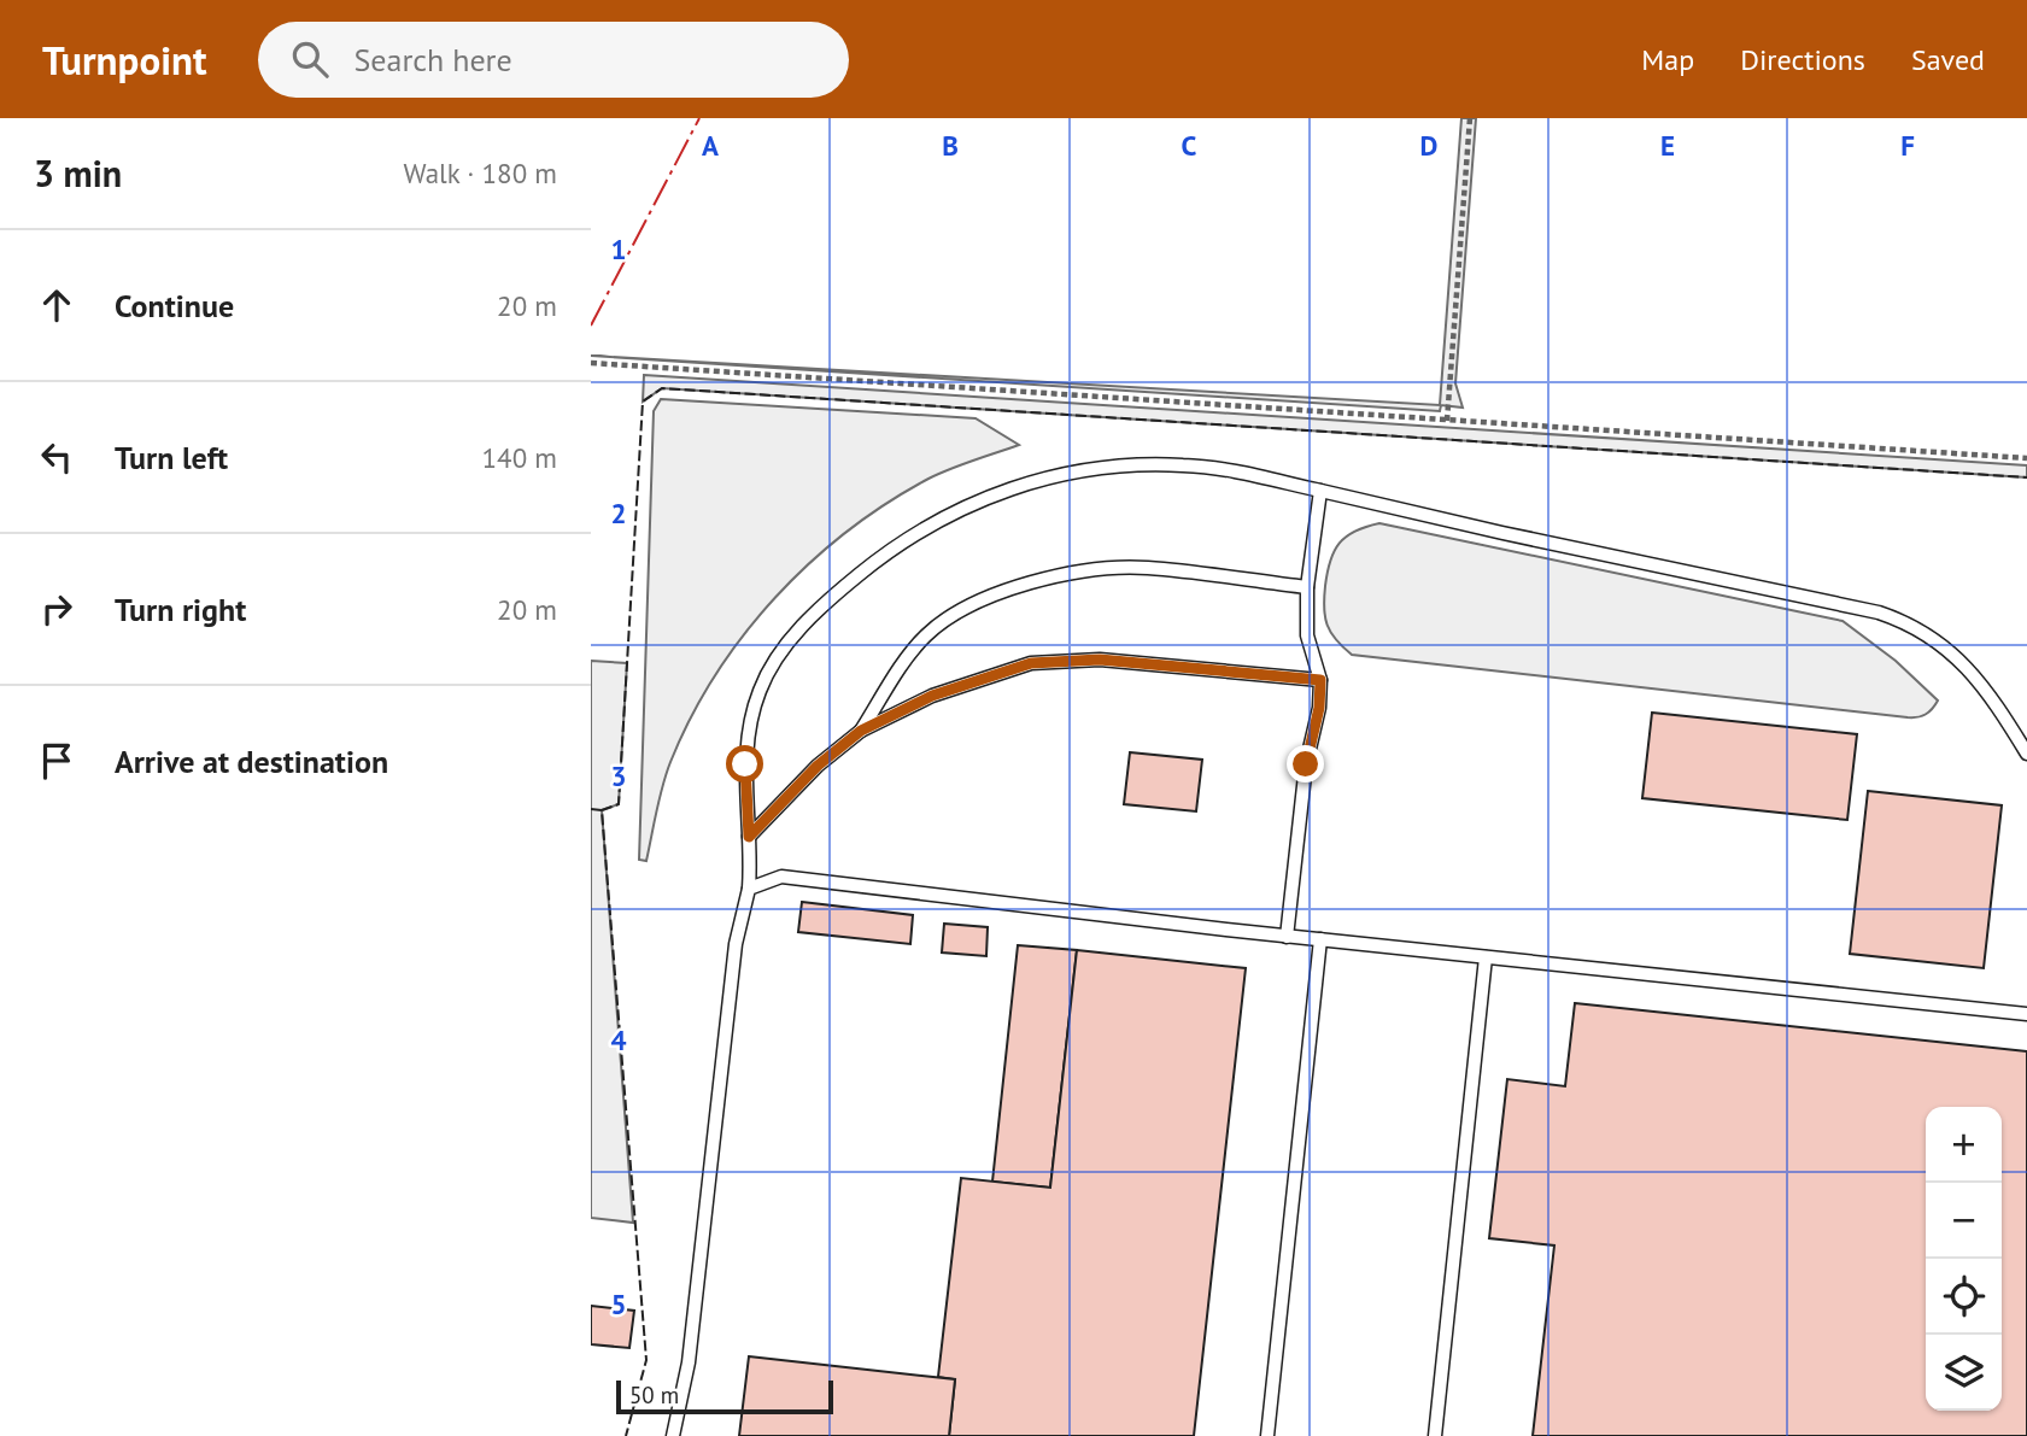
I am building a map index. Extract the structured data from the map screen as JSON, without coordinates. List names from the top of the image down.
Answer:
{
  "scale_bar": "50 m",
  "page": {
    "header": "Turnpoint",
    "search": "Search here",
    "nav": ["Map", "Directions", "Saved"],
    "heading": ["3 min", "Walk · 180 m"],
    "list": [
      ["Continue", "20 m"],
      ["Turn left", "140 m"],
      ["Turn right", "20 m"],
      "Arrive at destination"
    ],
    "map_buttons": ["+", "−"],
    "scale": "50 m"
  },
  "grid": {
    "columns": [
      "A",
      "B",
      "C",
      "D",
      "E",
      "F"
    ],
    "rows": [
      "1",
      "2",
      "3",
      "4",
      "5"
    ]
  }
}
